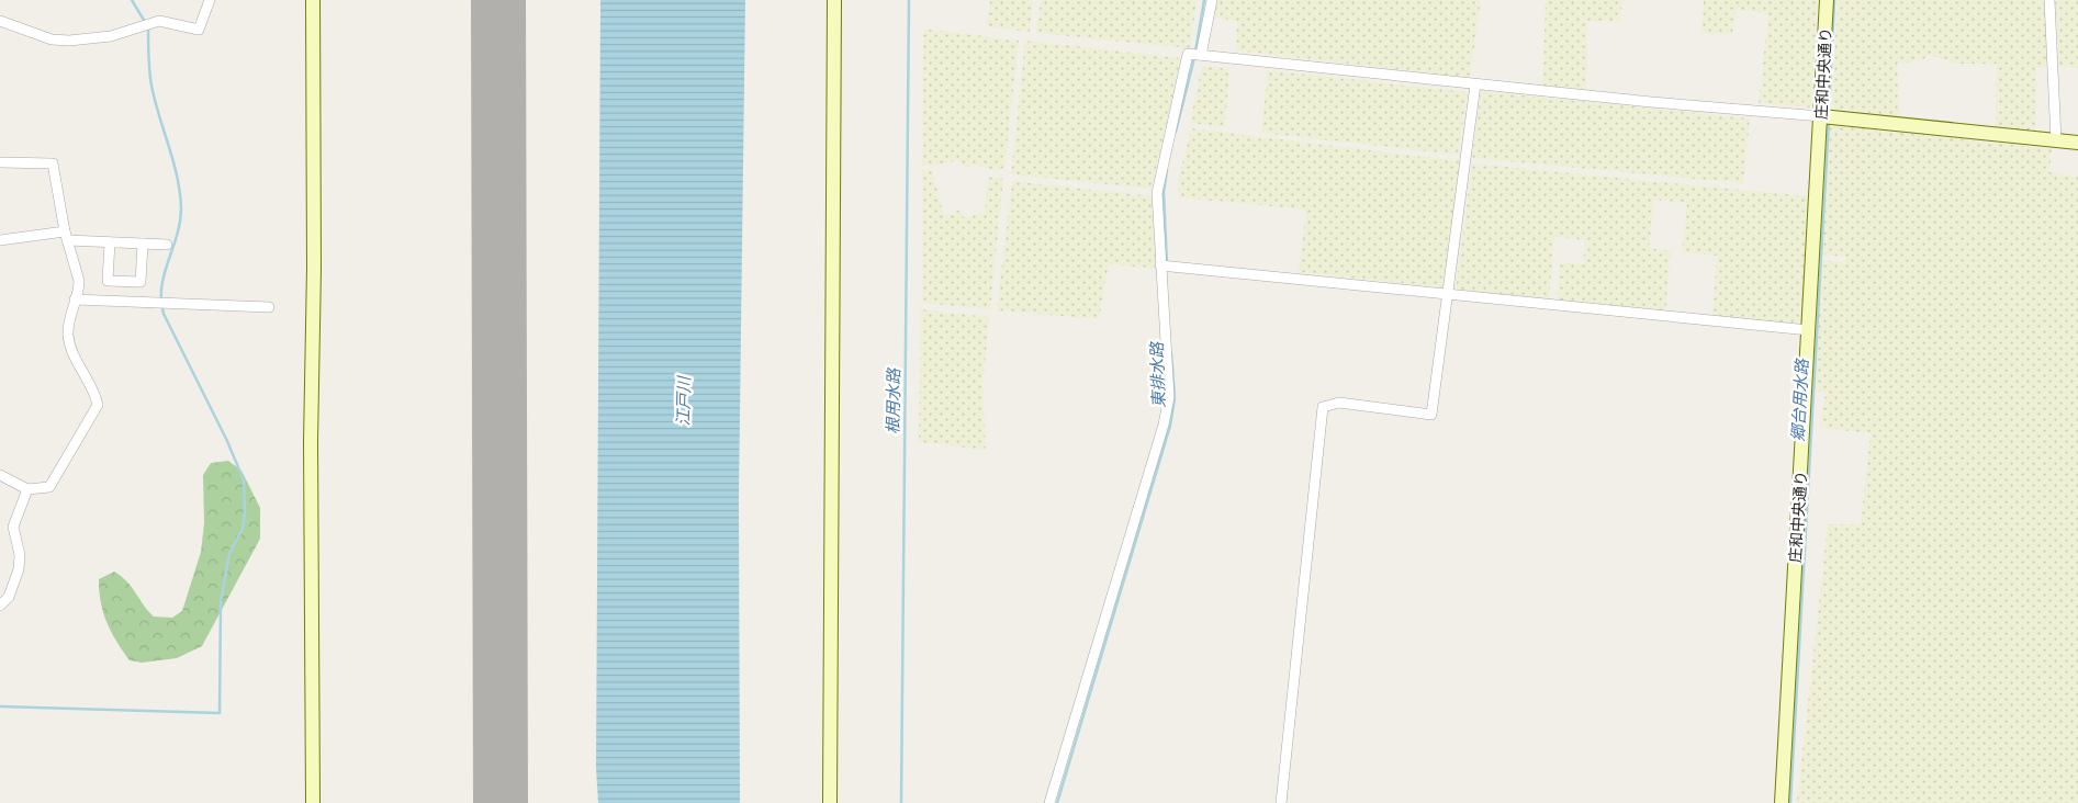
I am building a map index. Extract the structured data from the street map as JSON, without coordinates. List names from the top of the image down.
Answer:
{
  "streets": {
    "street": ["庄和中央通り"]
  },
  "water": [
    "東排水路",
    "郷台用水路",
    "江戸川",
    "根用水路"
  ]
}
